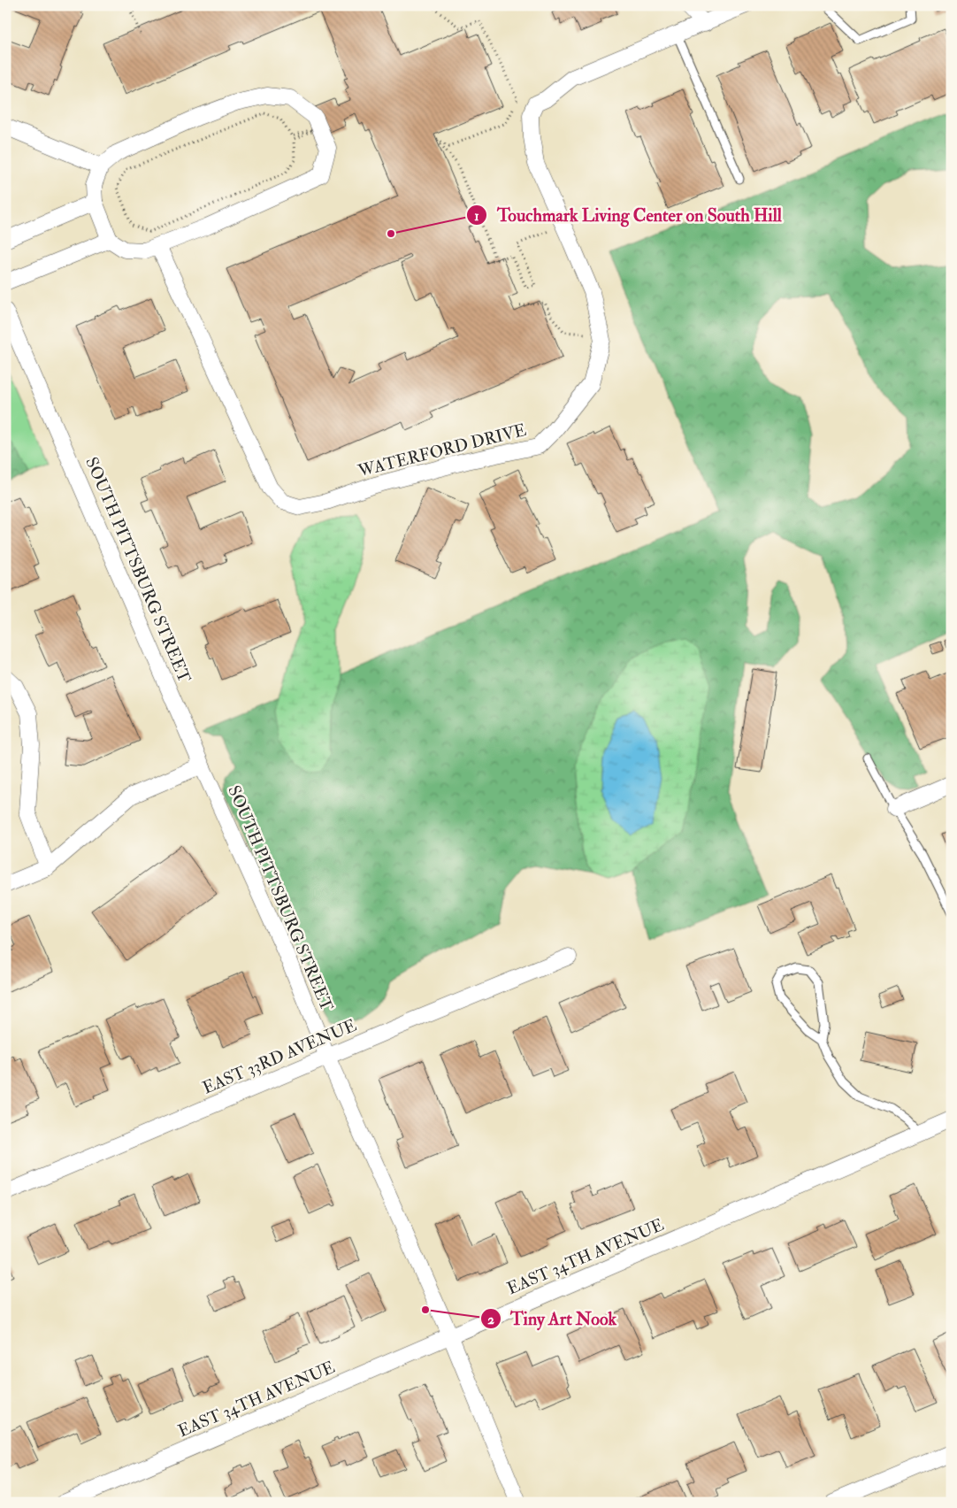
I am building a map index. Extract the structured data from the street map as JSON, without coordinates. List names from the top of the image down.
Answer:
{
  "streets": {
    "street": [
      "WATERFORD DRIVE",
      "SOUTH PITTSBURG STREET",
      "EAST 33RD AVENUE",
      "EAST 34TH AVENUE"
    ]
  },
  "crossings": [
    ["SOUTH PITTSBURG STREET", "EAST 33RD AVENUE"],
    ["SOUTH PITTSBURG STREET", "EAST 34TH AVENUE"]
  ],
  "places": ["Touchmark Living Center on South Hill", "Tiny Art Nook"]
}
